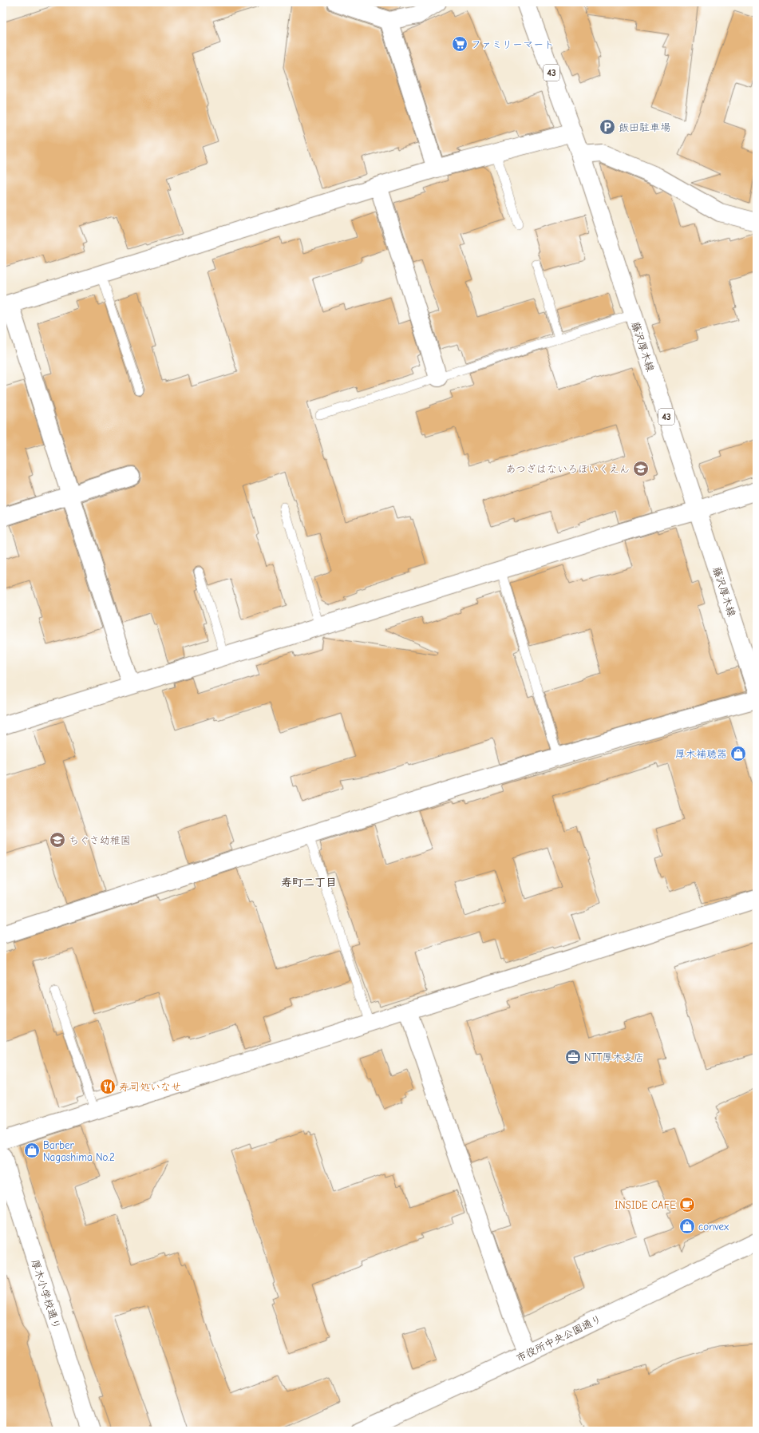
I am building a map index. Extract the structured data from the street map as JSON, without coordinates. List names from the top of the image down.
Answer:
{
  "streets": {
    "street": [
      "43",
      "藤沢厚木線",
      "厚木小学校通り",
      "市役所中央公園通り"
    ]
  },
  "districts": ["寿町二丁目"],
  "places": {
    "supermarket": ["ファミリーマート"],
    "parking": ["飯田駐車場"],
    "school or university": ["あつぎはないろほいくえん", "ちぐさ幼稚園"],
    "shop": ["厚木補聴器", "Barber Nagashima No.2", "convex"],
    "office": ["NTT厚木支店"],
    "restaurant": ["寿司処いなせ"],
    "cafe": ["INSIDE CAFE"]
  }
}
